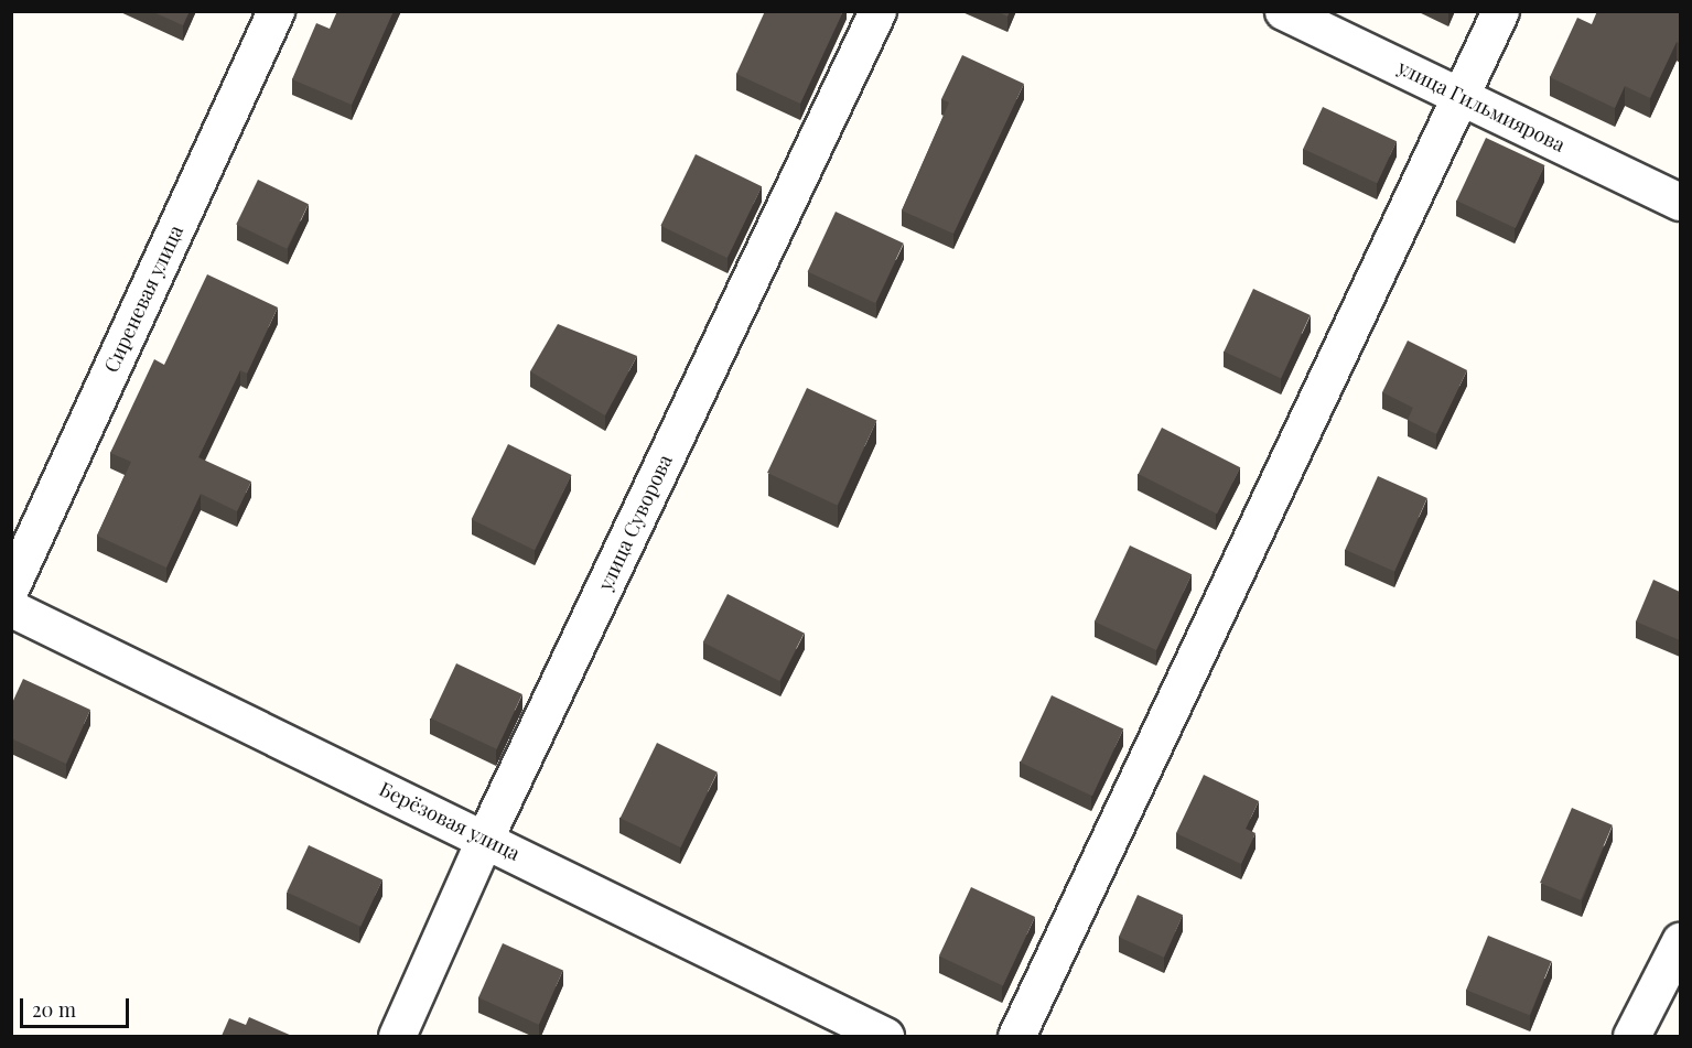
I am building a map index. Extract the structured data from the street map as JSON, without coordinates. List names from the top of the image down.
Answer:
{
  "streets": {
    "street": [
      "улица Гильмиярова",
      "Сиреневая улица",
      "улица Суворова",
      "Берёзовая улица"
    ]
  },
  "crossings": [
    ["улица Суворова", "Берёзовая улица"]
  ],
  "scale_bar": "20 m"
}
